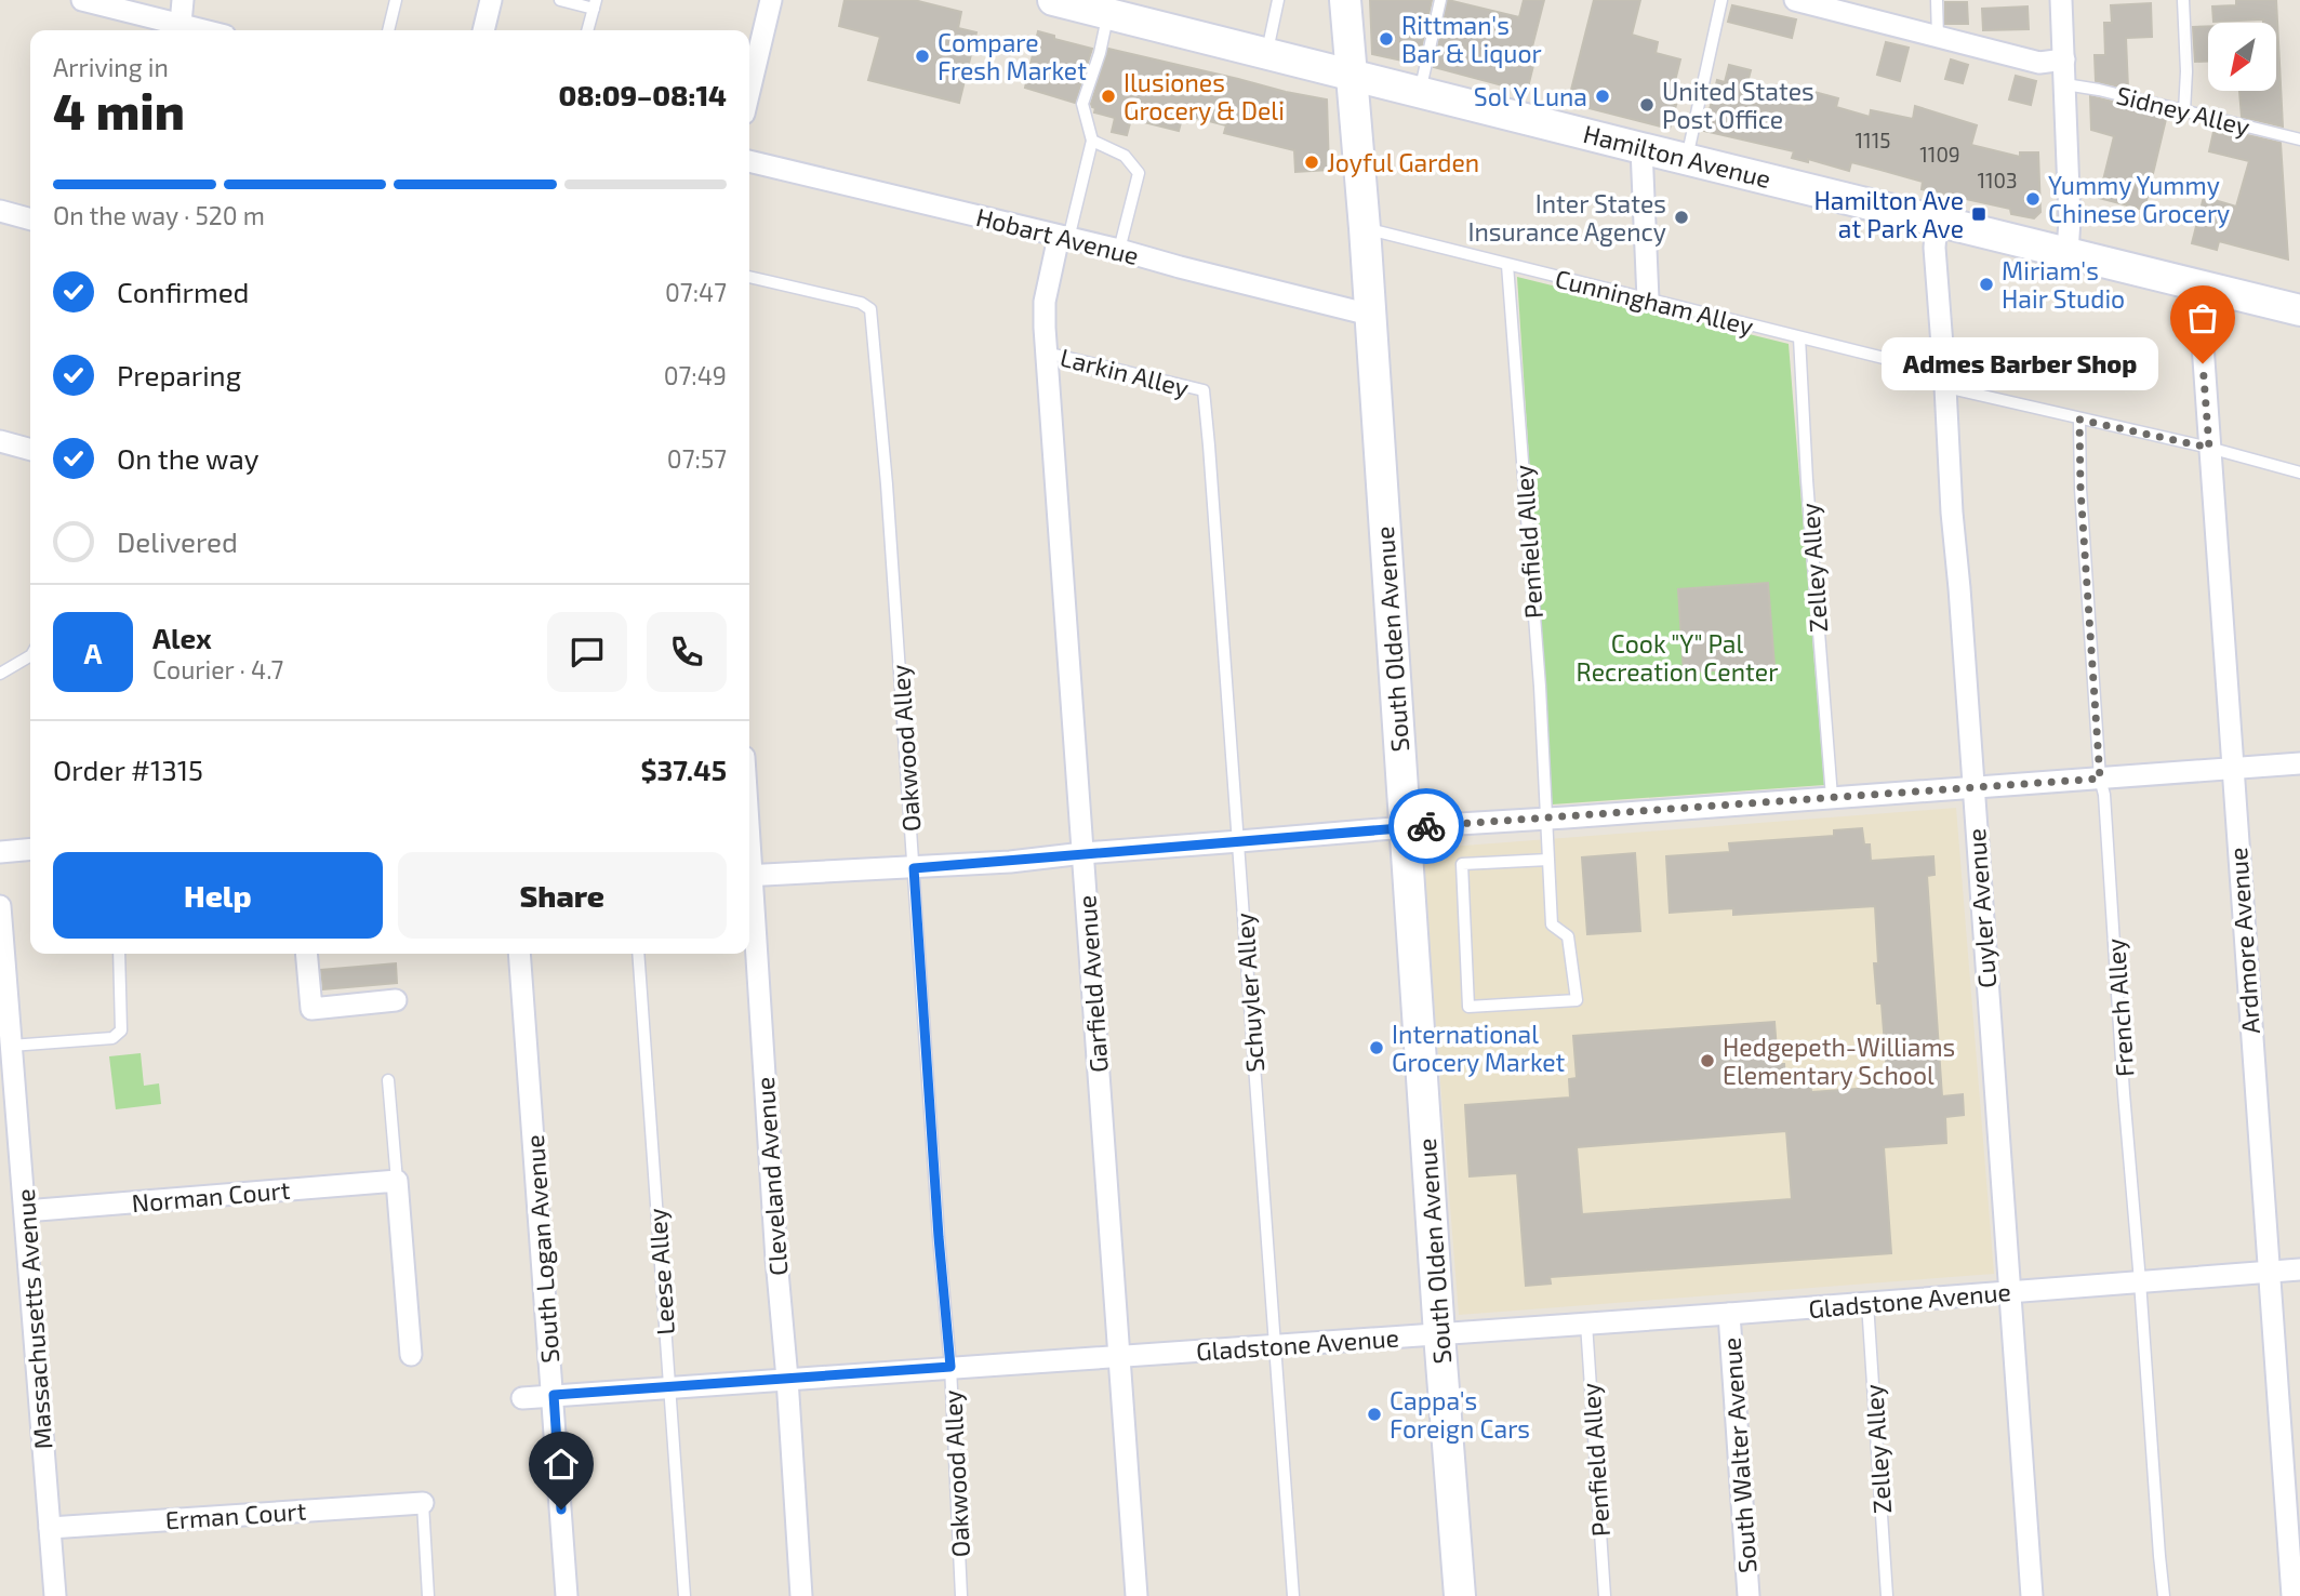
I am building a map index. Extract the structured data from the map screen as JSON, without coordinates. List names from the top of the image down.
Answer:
{
  "streets": {
    "main road": ["Hamilton Avenue", "South Olden Avenue"],
    "street": [
      "Hobart Avenue",
      "Cuyler Avenue",
      "Ardmore Avenue",
      "Garfield Avenue",
      "Cleveland Avenue",
      "Norman Court",
      "South Logan Avenue",
      "Gladstone Avenue",
      "Massachusetts Avenue",
      "South Walter Avenue",
      "Erman Court"
    ],
    "lane": [
      "Sidney Alley",
      "Cunningham Alley",
      "Larkin Alley",
      "Penfield Alley",
      "Zelley Alley",
      "Oakwood Alley",
      "Schuyler Alley",
      "French Alley",
      "Leese Alley"
    ]
  },
  "crossings": [
    ["Hamilton Avenue", "South Olden Avenue"],
    ["Hamilton Avenue", "Cuyler Avenue"],
    ["Hamilton Avenue", "Ardmore Avenue"],
    ["Hobart Avenue", "South Olden Avenue"],
    ["Hobart Avenue", "Garfield Avenue"],
    ["Cunningham Alley", "Penfield Alley"],
    ["Cunningham Alley", "Zelley Alley"],
    ["Cunningham Alley", "South Olden Avenue"],
    ["Cunningham Alley", "Cuyler Avenue"],
    ["Cunningham Alley", "Ardmore Avenue"],
    ["Cunningham Alley", "French Alley"],
    ["Larkin Alley", "Garfield Avenue"],
    ["Larkin Alley", "Schuyler Alley"],
    ["Penfield Alley", "Gladstone Avenue"],
    ["Zelley Alley", "Gladstone Avenue"],
    ["South Olden Avenue", "Gladstone Avenue"],
    ["Oakwood Alley", "Gladstone Avenue"],
    ["Cuyler Avenue", "Gladstone Avenue"],
    ["Ardmore Avenue", "Gladstone Avenue"],
    ["Garfield Avenue", "Gladstone Avenue"],
    ["Schuyler Alley", "Gladstone Avenue"],
    ["French Alley", "Gladstone Avenue"],
    ["Cleveland Avenue", "Gladstone Avenue"],
    ["Norman Court", "Massachusetts Avenue"],
    ["South Logan Avenue", "Gladstone Avenue"],
    ["Leese Alley", "Gladstone Avenue"],
    ["Gladstone Avenue", "South Walter Avenue"],
    ["Massachusetts Avenue", "Erman Court"]
  ],
  "parks": ["Cook \"Y\" Pal Recreation Center"],
  "places": {
    "other": [
      "Rittman's Bar & Liquor",
      "Compare Fresh Market",
      "Ilusiones Grocery & Deli",
      "Sol Y Luna",
      "United States Post Office",
      "Joyful Garden",
      "Yummy Yummy Chinese Grocery",
      "Inter States Insurance Agency",
      "Miriam's Hair Studio",
      "Admes Barber Shop",
      "International Grocery Market",
      "Hedgepeth-Williams Elementary School",
      "Cappa's Foreign Cars"
    ],
    "transit": ["Hamilton Ave at Park Ave"]
  },
  "house_numbers": ["1115", "1109", "1103"],
  "north": "bottom left",
  "page": {
    "heading": ["4 min", "Arriving in", "08:09–08:14"],
    "panel": [
      "Alex",
      "Courier · 4.7",
      "Order #1315",
      "$37.45"
    ],
    "bar": "On the way · 520 m",
    "list": [
      ["Confirmed", "07:47"],
      ["Preparing", "07:49"],
      ["On the way", "07:57"],
      "Delivered"
    ],
    "bubble": "Admes Barber Shop",
    "round": "A",
    "buttons": ["Help", "Share"]
  }
}
